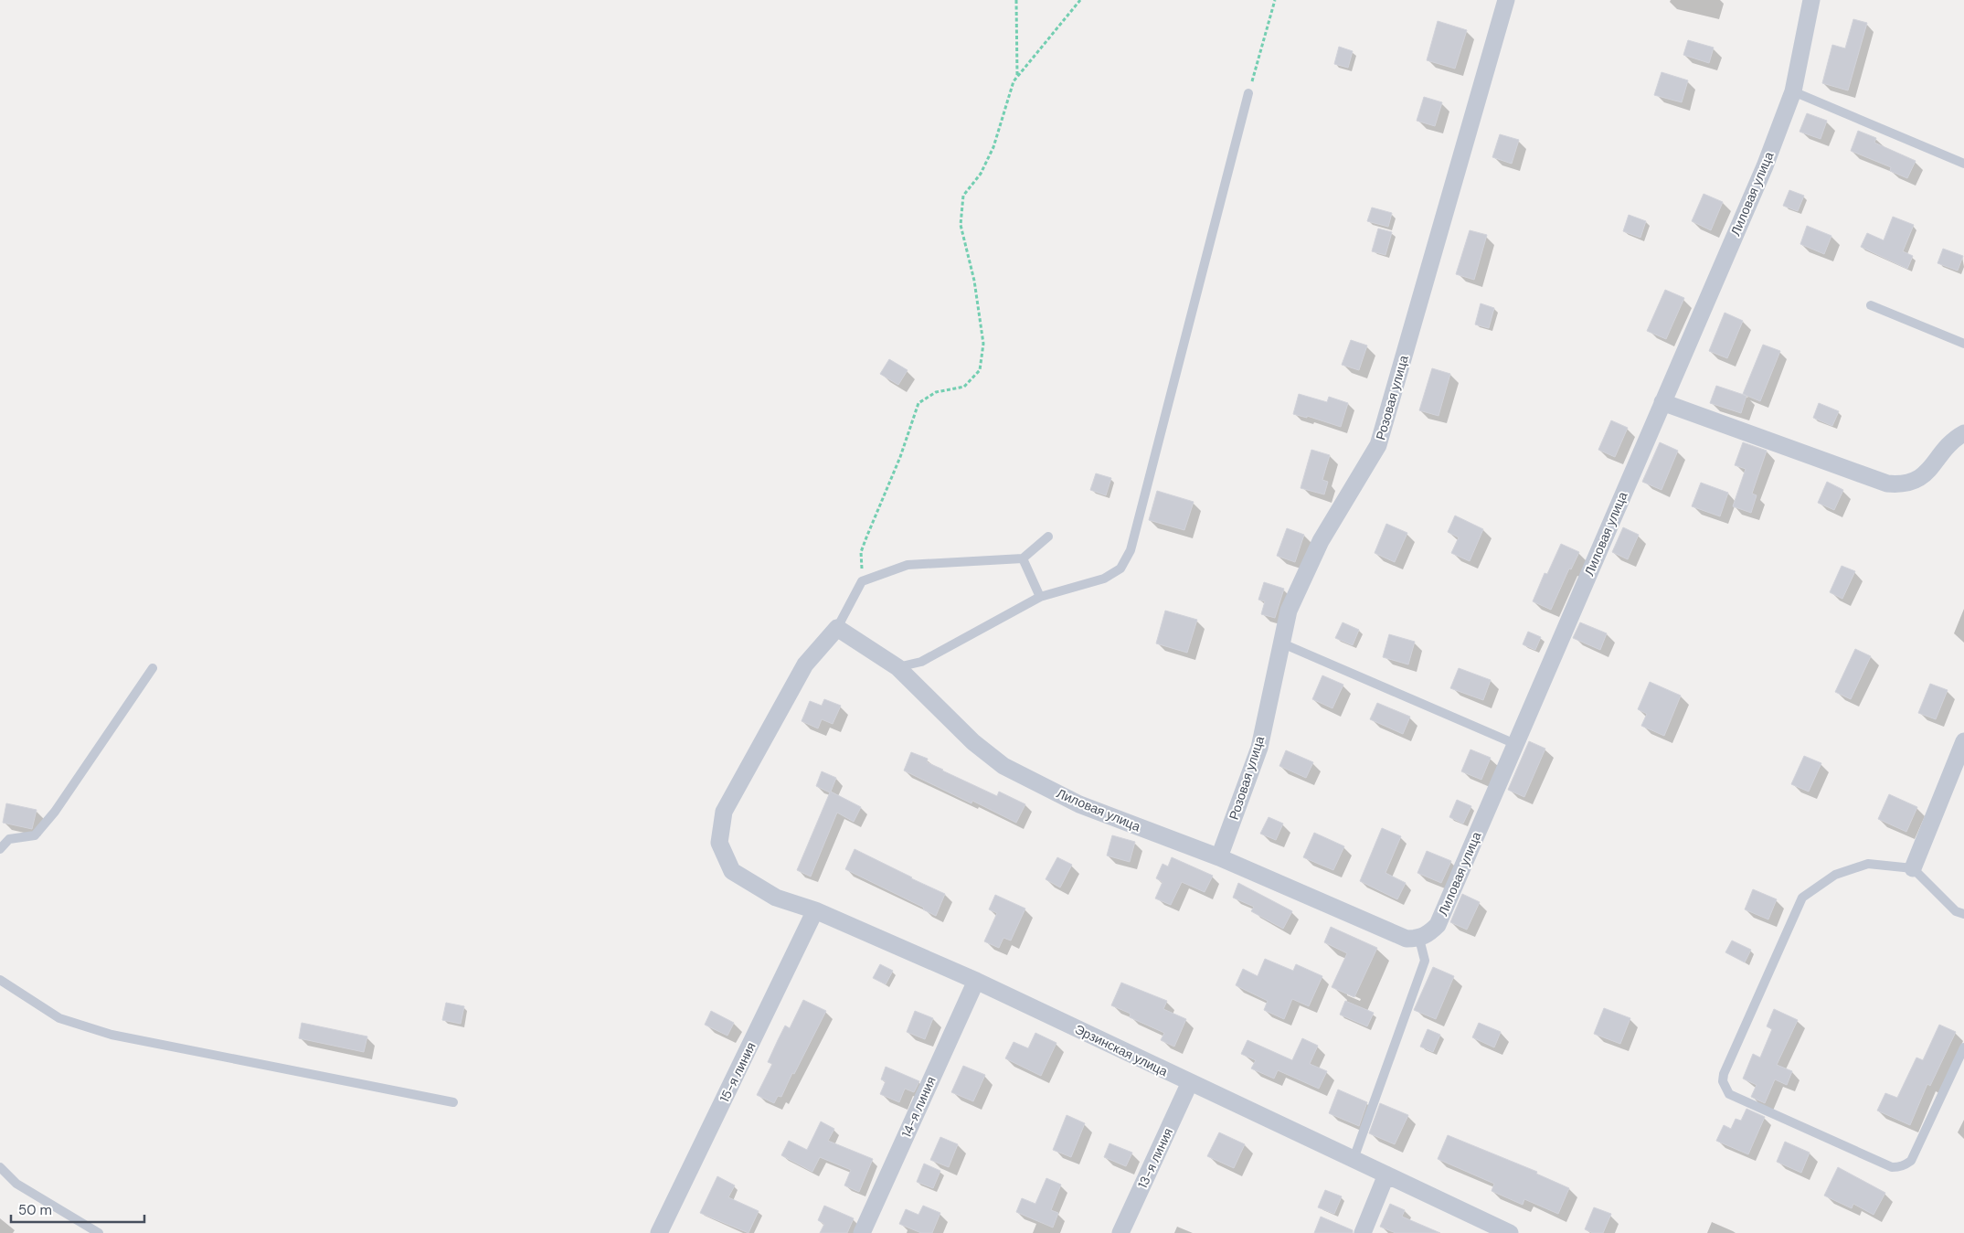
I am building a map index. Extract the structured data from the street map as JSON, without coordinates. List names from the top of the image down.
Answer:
{
  "streets": {
    "street": [
      "Лиловая улица",
      "Розовая улица",
      "Эрзинская улица",
      "15-я линия",
      "14-я линия",
      "13-я линия"
    ]
  },
  "crossings": [
    ["Лиловая улица", "Розовая улица"],
    ["Лиловая улица", "Эрзинская улица"],
    ["Эрзинская улица", "15-я линия"],
    ["Эрзинская улица", "14-я линия"],
    ["Эрзинская улица", "13-я линия"]
  ],
  "scale_bar": "50 m"
}
